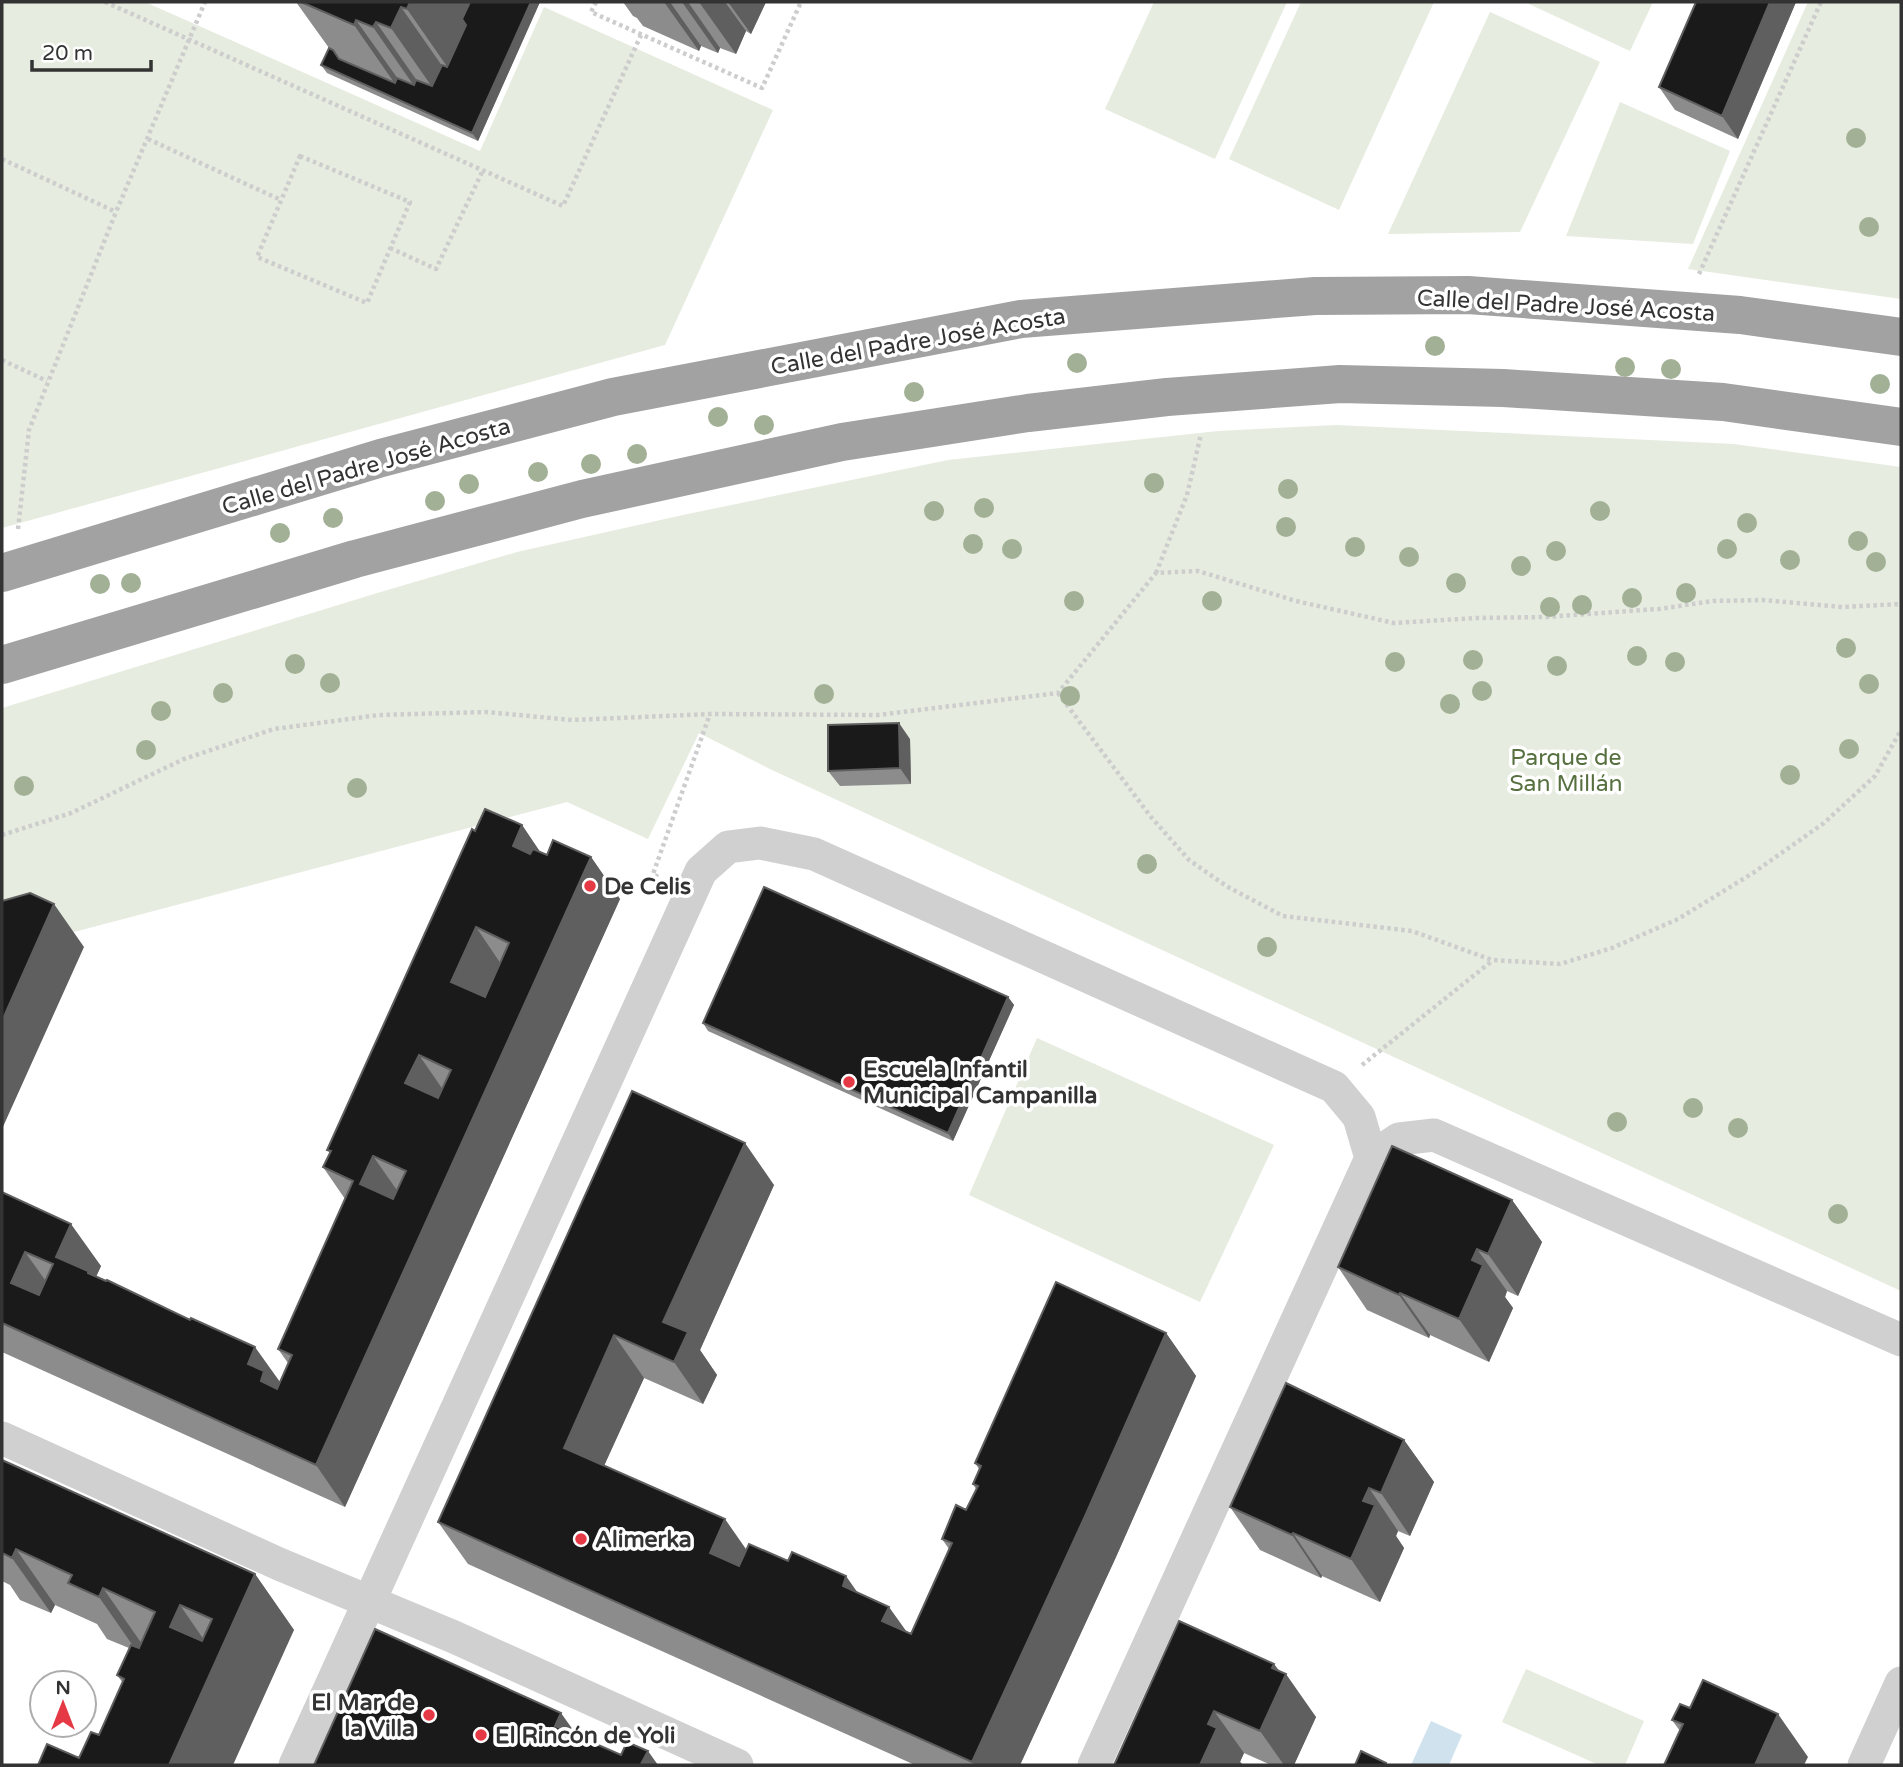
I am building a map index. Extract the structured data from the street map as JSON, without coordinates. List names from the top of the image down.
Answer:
{
  "streets": {
    "highway": ["Calle del Padre José Acosta"]
  },
  "parks": ["Parque de San Millán"],
  "places": [
    "De Celis",
    "Escuela Infantil Municipal Campanilla",
    "Alimerka",
    "El Mar de la Villa",
    "El Rincón de Yoli"
  ],
  "scale_bar": "20 m",
  "north": "top"
}
